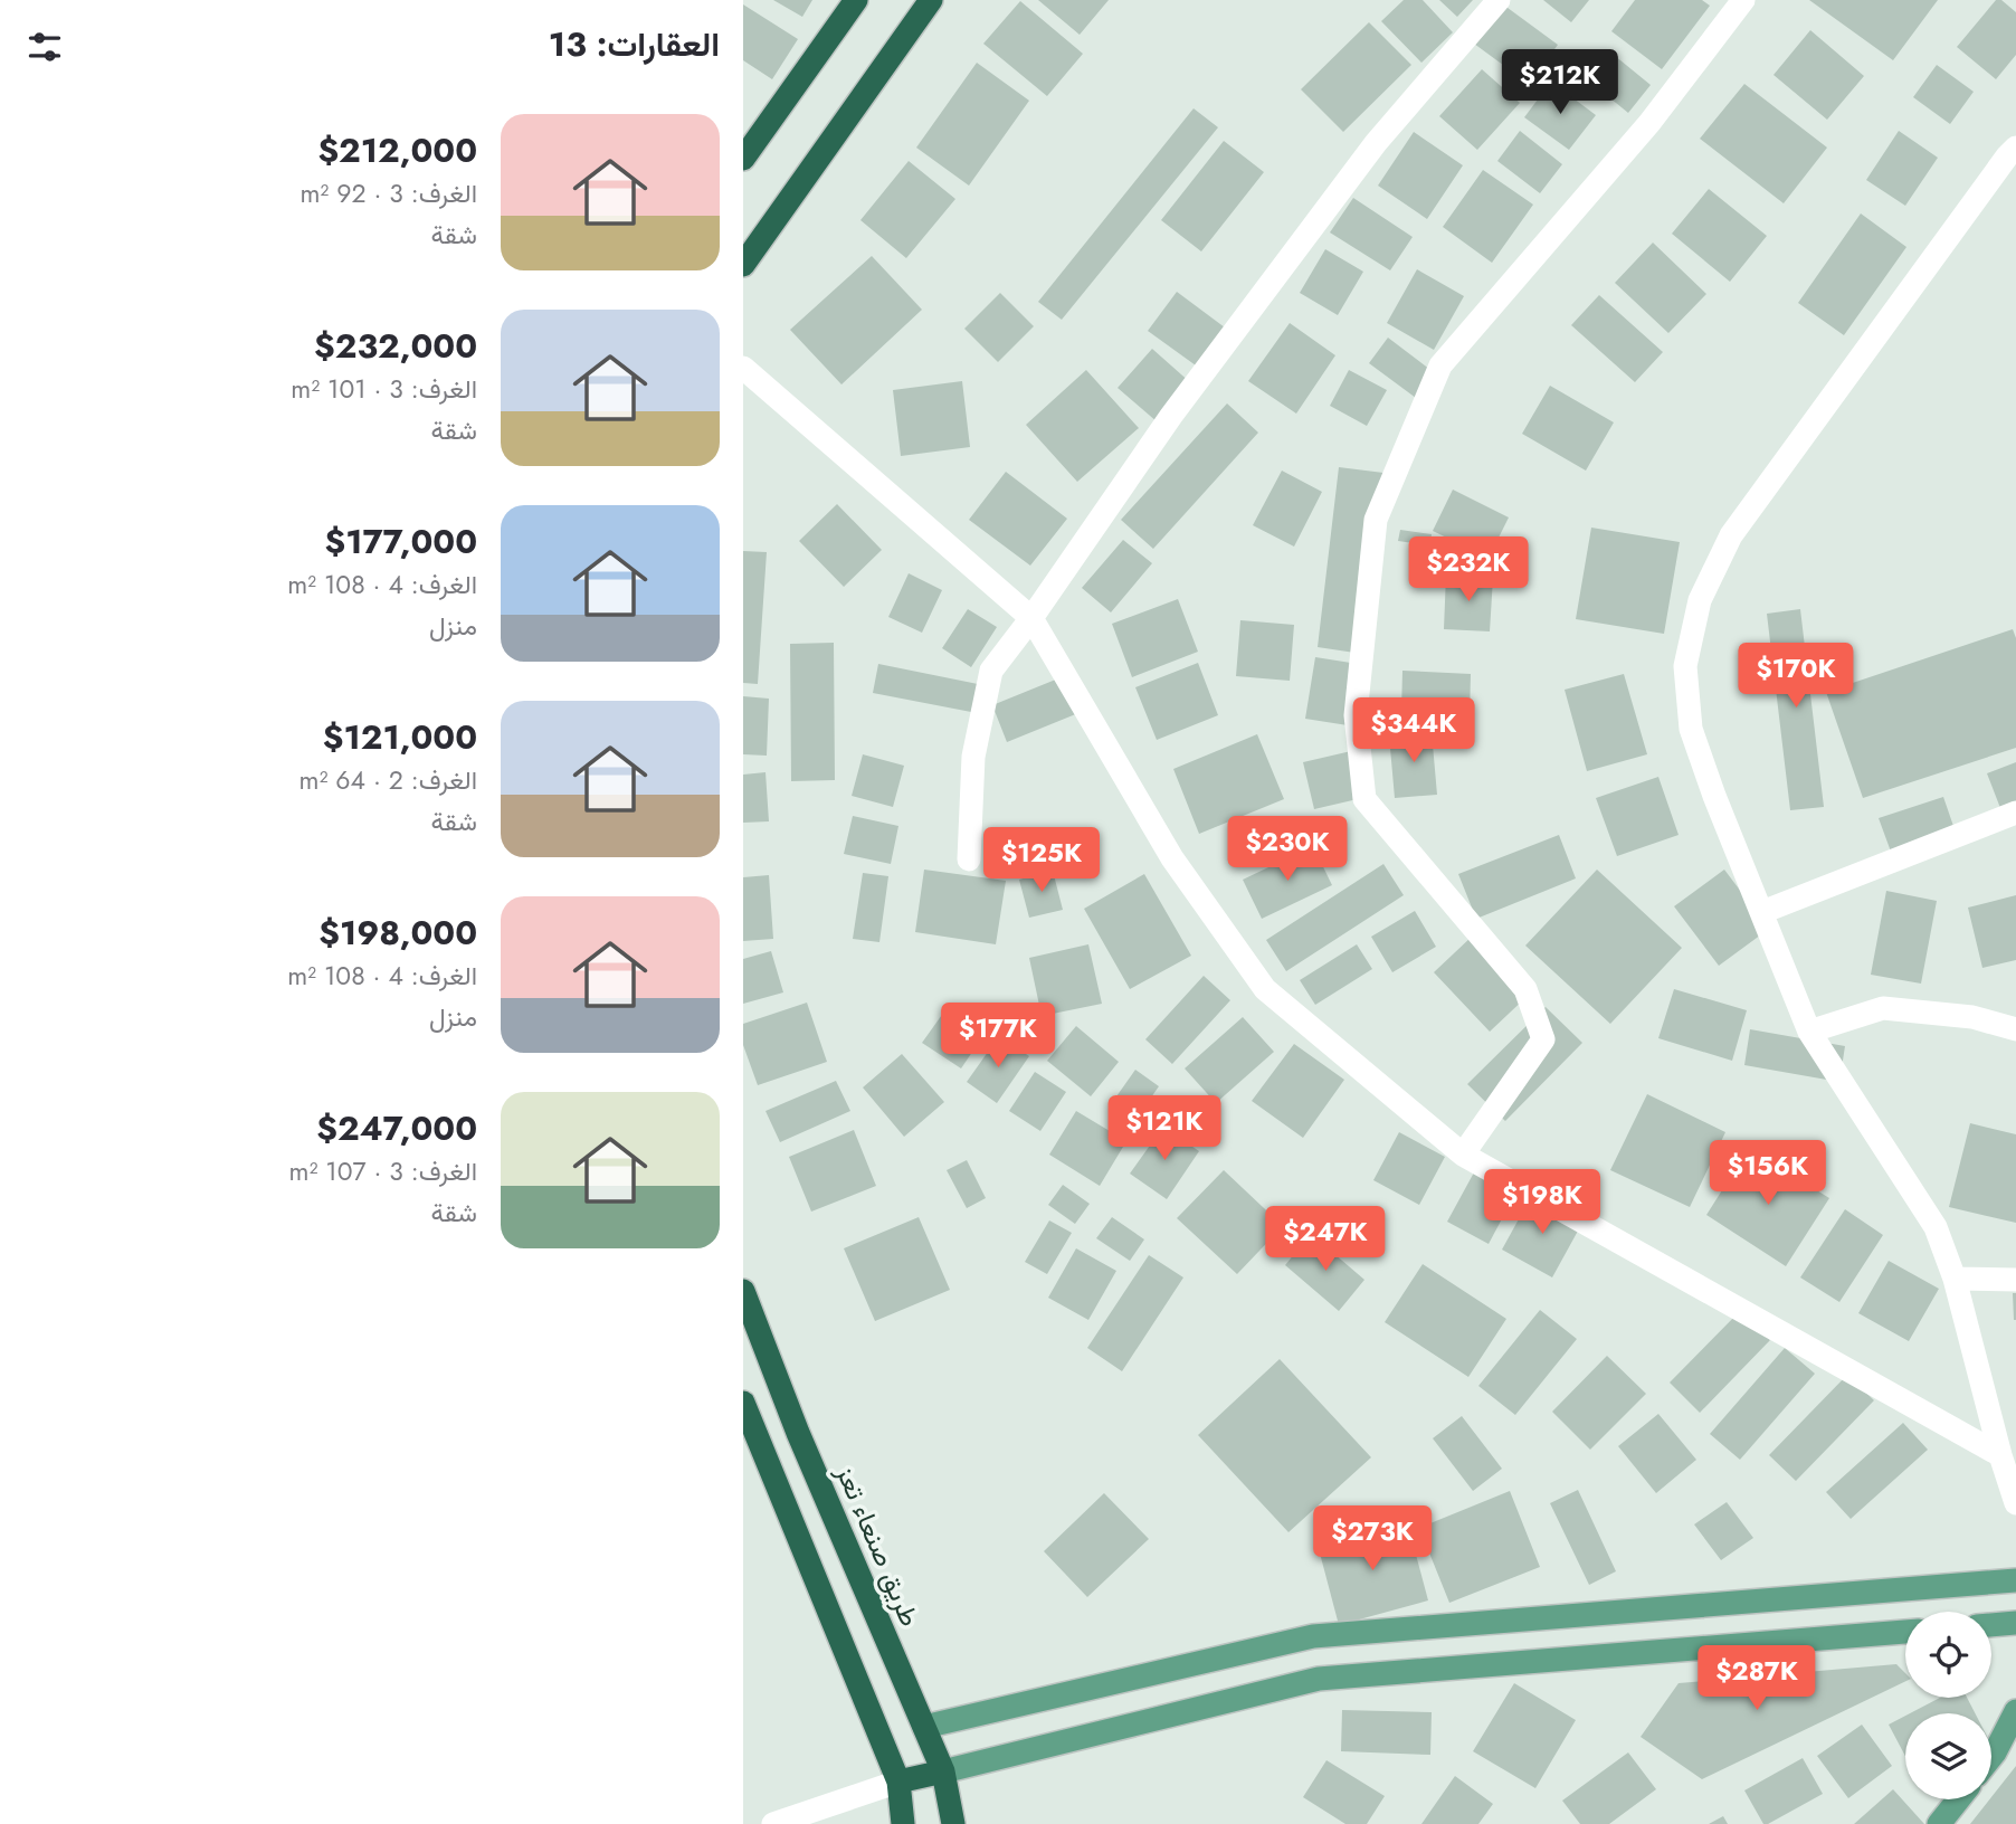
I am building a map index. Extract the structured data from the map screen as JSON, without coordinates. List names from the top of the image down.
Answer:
{
  "streets": {
    "highway": ["طريق صنعاء تعز"]
  },
  "page": {
    "heading": "العقارات: 13",
    "price": [
      "$212K",
      "$232K",
      "$170K",
      "$344K",
      "$230K",
      "$125K",
      "$177K",
      "$121K",
      "$156K",
      "$198K",
      "$247K",
      "$273K",
      "$287K"
    ],
    "list": [
      {
        "name": "$212,000",
        "note": "الغرف: 3 · 92 m² · شقة"
      },
      {
        "name": "$232,000",
        "note": "الغرف: 3 · 101 m² · شقة"
      },
      {
        "name": "$177,000",
        "note": "الغرف: 4 · 108 m² · منزل"
      },
      {
        "name": "$121,000",
        "note": "الغرف: 2 · 64 m² · شقة"
      },
      {
        "name": "$198,000",
        "note": "الغرف: 4 · 108 m² · منزل"
      },
      {
        "name": "$247,000",
        "note": "الغرف: 3 · 107 m² · شقة"
      }
    ]
  }
}
